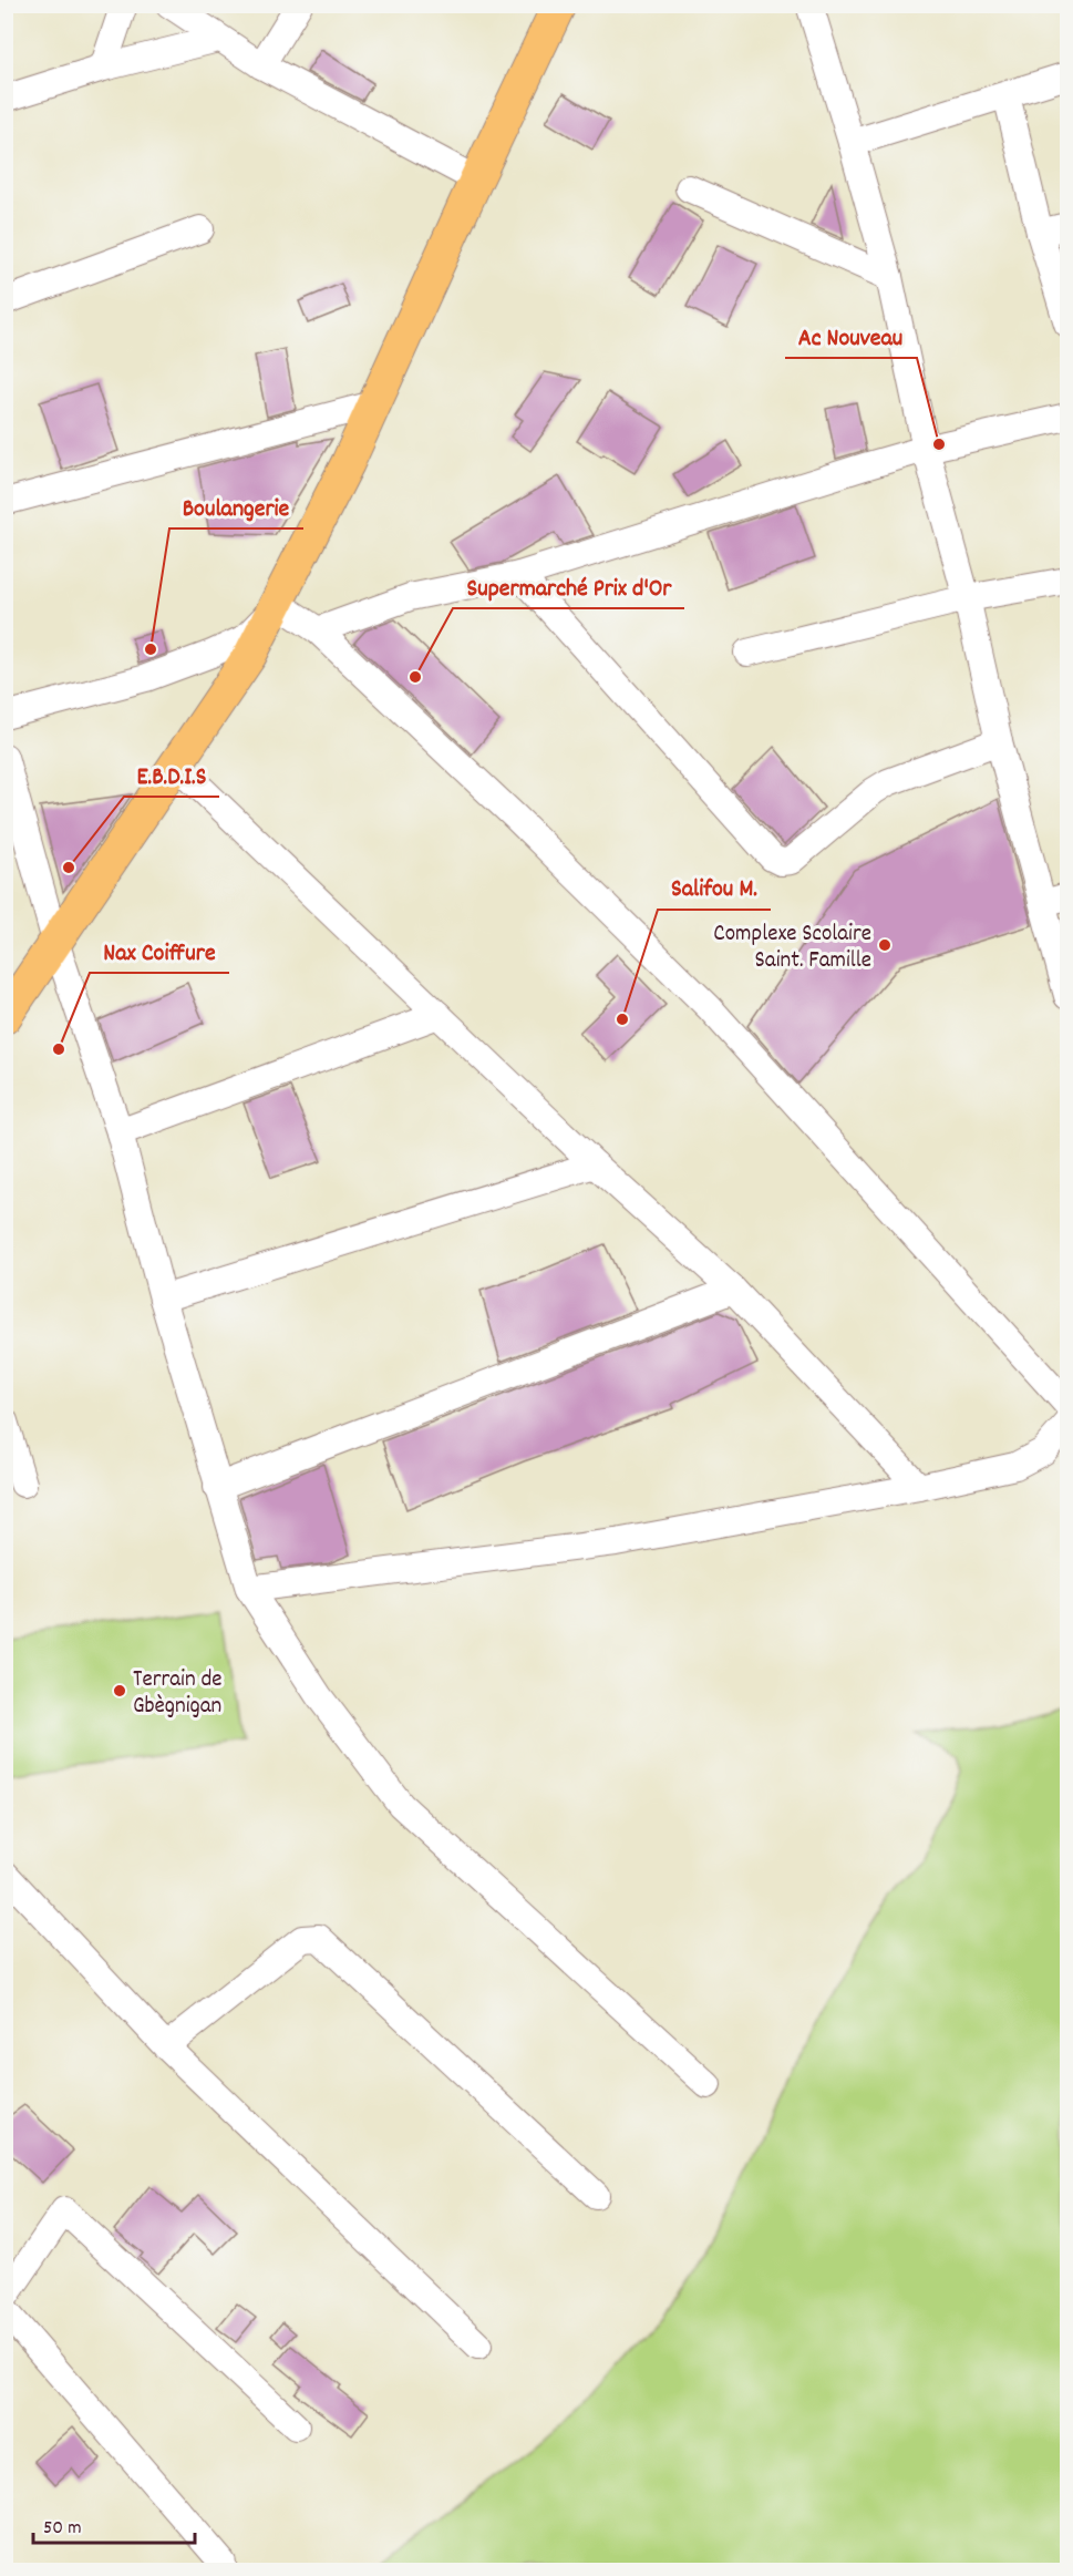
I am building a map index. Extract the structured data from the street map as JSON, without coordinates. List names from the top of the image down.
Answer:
{
  "places": [
    "Ac Nouveau",
    "Boulangerie",
    "Supermarché Prix d'Or",
    "E.B.D.I.S",
    "Complexe Scolaire Saint. Famille",
    "Salifou M.",
    "Nax Coiffure",
    "Terrain de Gbègnigan"
  ],
  "scale_bar": "50 m"
}
